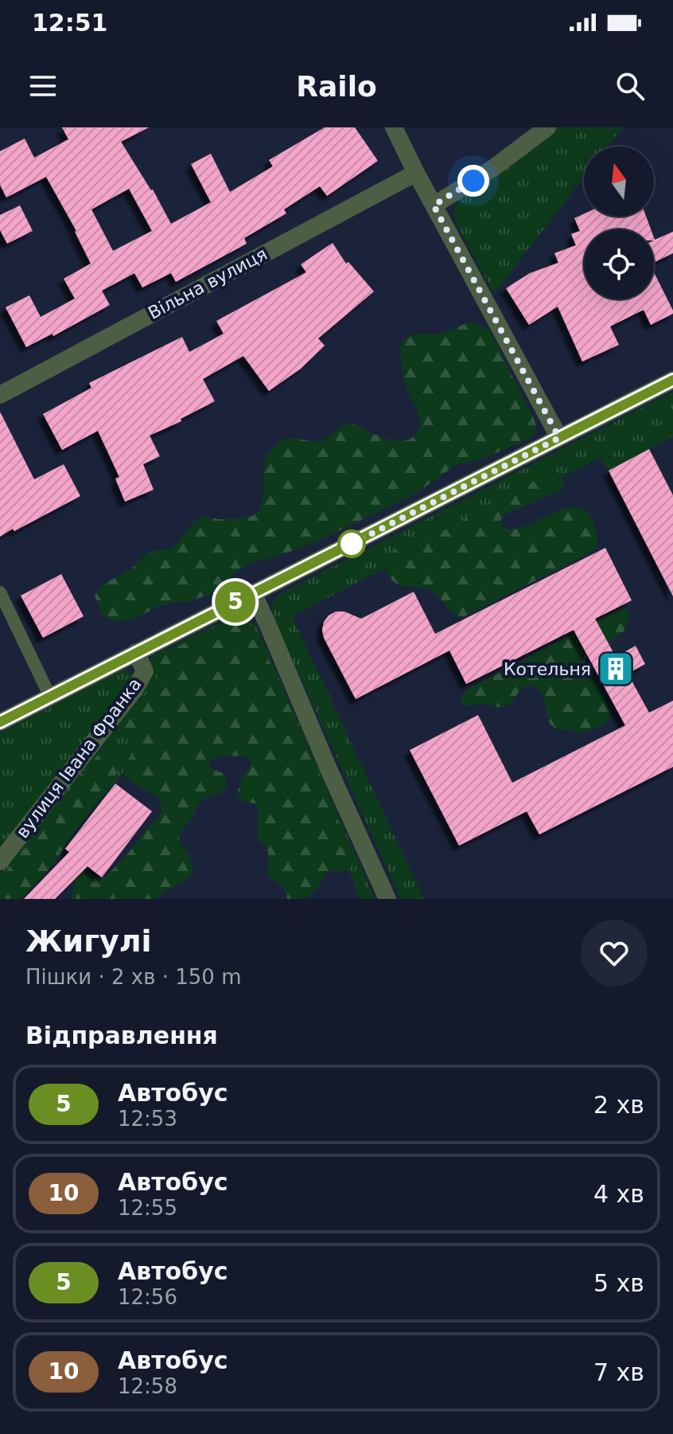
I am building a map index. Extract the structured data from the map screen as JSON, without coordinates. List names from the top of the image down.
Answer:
{
  "streets": {
    "street": ["Вільна вулиця", "вулиця Івана Франка"]
  },
  "places": {
    "building": ["Котельня"]
  },
  "lines": ["bus line 5"],
  "north": "top",
  "page": {
    "status": "12:51",
    "header": "Railo",
    "on_map": "5",
    "heading": [
      ["Жигулі", "Пішки · 2 хв · 150 m"],
      "Відправлення"
    ],
    "list": [
      {
        "mark": "5",
        "name": "Автобус",
        "note": "12:53",
        "value": "2 хв"
      },
      {
        "mark": "10",
        "name": "Автобус",
        "note": "12:55",
        "value": "4 хв"
      },
      {
        "mark": "5",
        "name": "Автобус",
        "note": "12:56",
        "value": "5 хв"
      },
      {
        "mark": "10",
        "name": "Автобус",
        "note": "12:58",
        "value": "7 хв"
      }
    ]
  }
}
